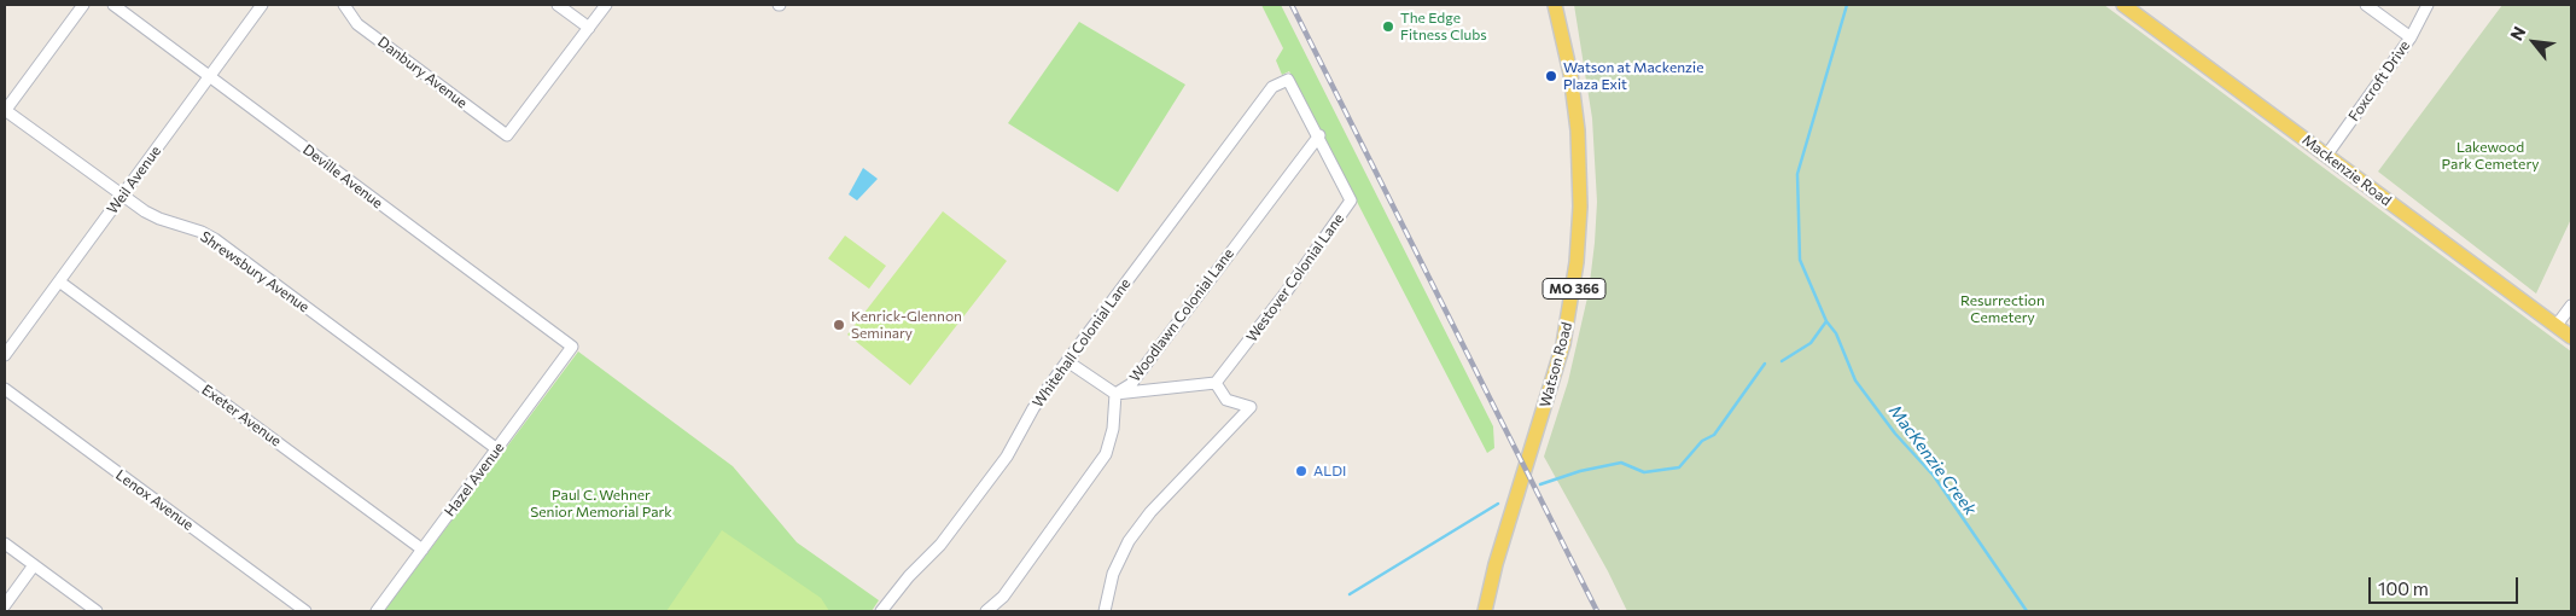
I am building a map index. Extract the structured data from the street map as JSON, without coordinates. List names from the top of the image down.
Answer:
{
  "streets": {
    "main road": ["Mackenzie Road", "MO 366", "Watson Road"],
    "street": [
      "Danbury Avenue",
      "Foxcroft Drive",
      "Deville Avenue",
      "Weil Avenue",
      "Shrewsbury Avenue",
      "Westover Colonial Lane",
      "Woodlawn Colonial Lane",
      "Whitehall Colonial Lane",
      "Exeter Avenue",
      "Hazel Avenue",
      "Lenox Avenue"
    ]
  },
  "crossings": [
    ["Foxcroft Drive", "Mackenzie Road"],
    ["Deville Avenue", "Weil Avenue"],
    ["Deville Avenue", "Hazel Avenue"],
    ["Weil Avenue", "Shrewsbury Avenue"],
    ["Weil Avenue", "Exeter Avenue"],
    ["Shrewsbury Avenue", "Hazel Avenue"],
    ["Westover Colonial Lane", "Woodlawn Colonial Lane"],
    ["Westover Colonial Lane", "Whitehall Colonial Lane"],
    ["Woodlawn Colonial Lane", "Whitehall Colonial Lane"],
    ["Exeter Avenue", "Hazel Avenue"]
  ],
  "water": ["MacKenzie Creek"],
  "parks": ["Lakewood Park Cemetery", "Resurrection Cemetery", "Paul C. Wehner Senior Memorial Park"],
  "places": [
    "The Edge Fitness Clubs",
    "Watson at Mackenzie Plaza Exit",
    "Kenrick-Glennon Seminary",
    "ALDI"
  ],
  "scale_bar": "100 m",
  "north": "top left"
}
